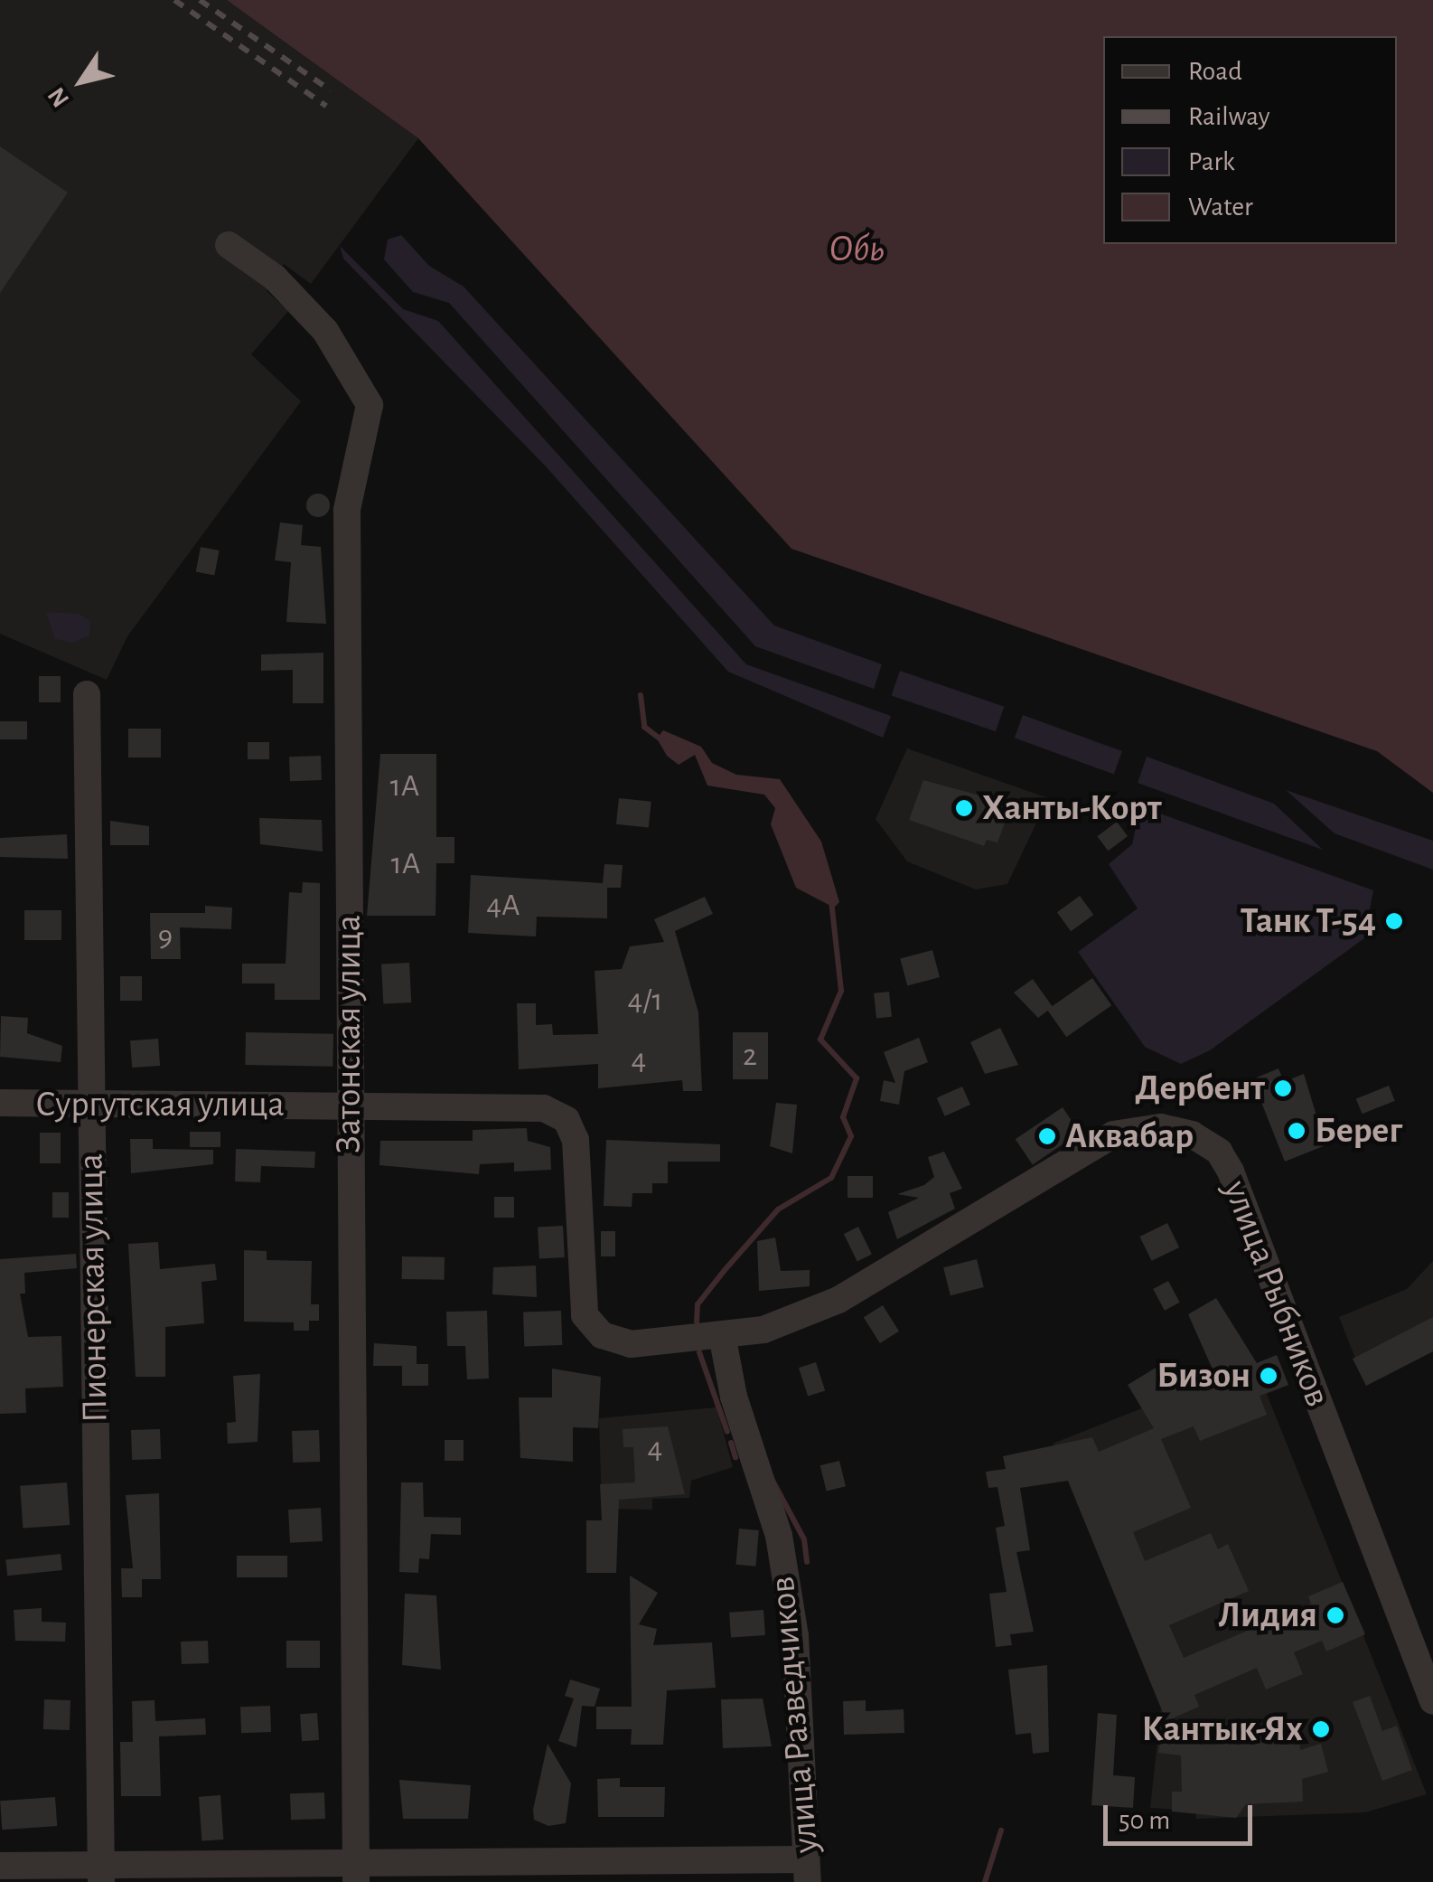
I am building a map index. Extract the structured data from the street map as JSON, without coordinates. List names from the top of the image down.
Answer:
{
  "streets": {
    "street": [
      "Затонская улица",
      "Сургутская улица",
      "Пионерская улица",
      "улица Рыбников",
      "улица Разведчиков"
    ]
  },
  "crossings": [
    ["Затонская улица", "Сургутская улица"],
    ["Сургутская улица", "Пионерская улица"],
    ["Сургутская улица", "улица Рыбников"],
    ["Сургутская улица", "улица Разведчиков"],
    ["улица Рыбников", "улица Разведчиков"]
  ],
  "water": ["Обь"],
  "places": [
    "Ханты-Корт",
    "Танк Т-54",
    "Дербент",
    "Берег",
    "Аквабар",
    "Бизон",
    "Лидия",
    "Кантык-Ях"
  ],
  "house_numbers": [
    "1А",
    "1А",
    "4А",
    "9",
    "4/1",
    "2",
    "4",
    "4"
  ],
  "legend": [
    "Road",
    "Railway",
    "Park",
    "Water"
  ],
  "scale_bar": "50 m",
  "north": "bottom left"
}
